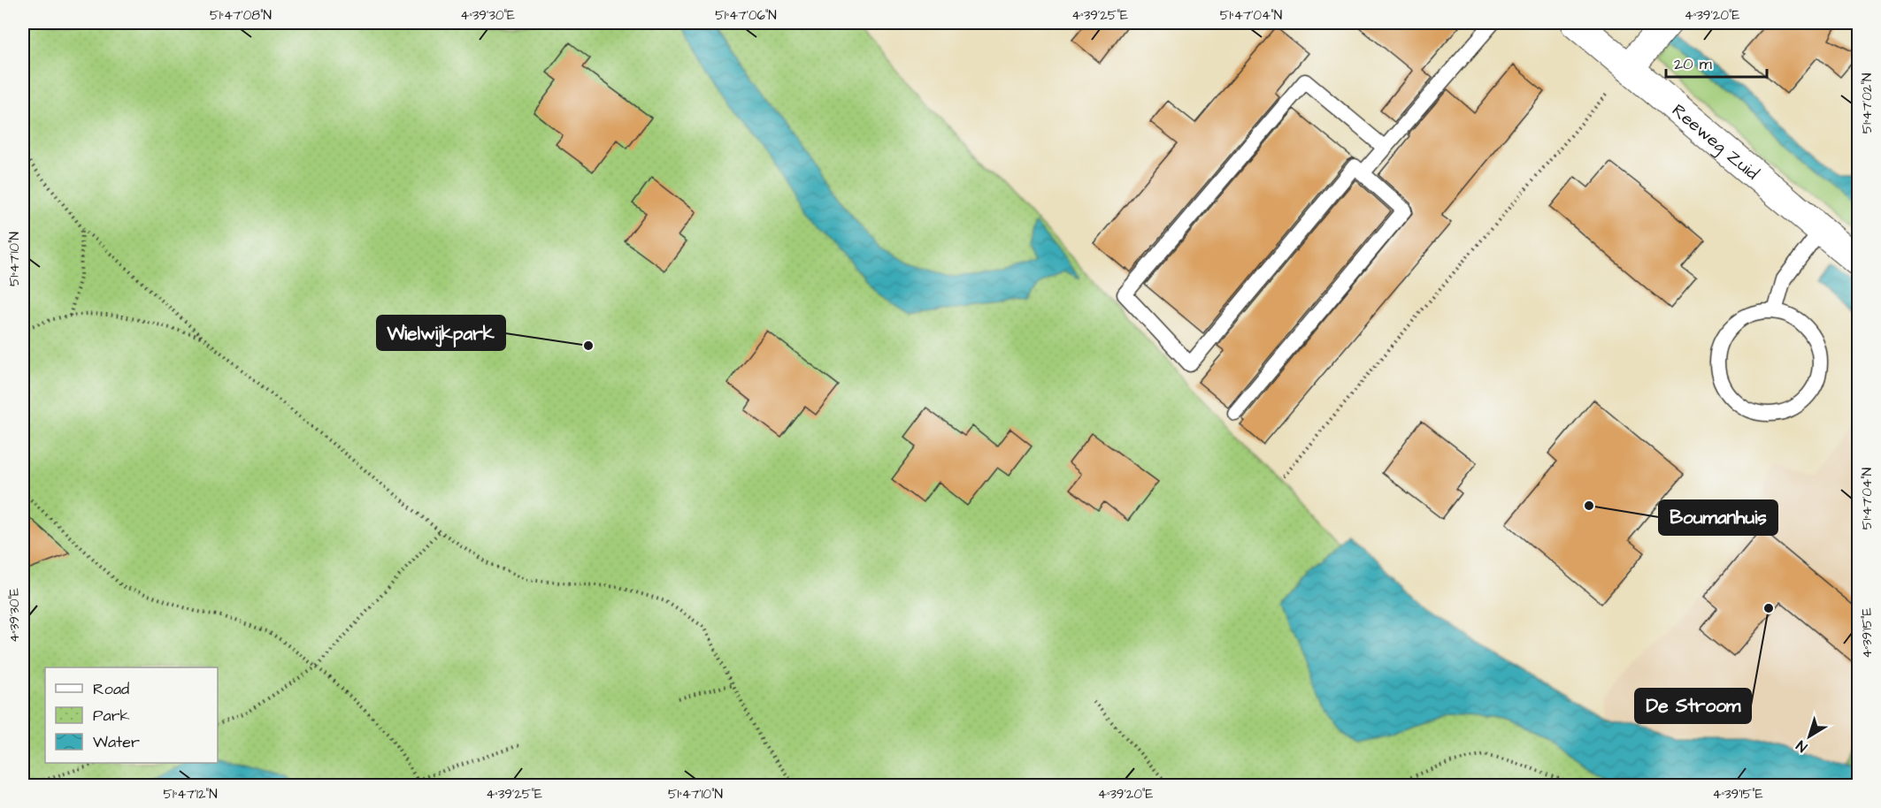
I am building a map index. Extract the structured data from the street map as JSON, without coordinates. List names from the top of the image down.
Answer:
{
  "streets": {
    "street": ["Reeweg Zuid"]
  },
  "places": ["Wielwijkpark", "Boumanhuis", "De Stroom"],
  "legend": ["Road", "Park", "Water"],
  "scale_bar": "20 m",
  "north": "bottom left",
  "coordinates": [
    "51°47'08\"N",
    "4°39'30\"E",
    "51°47'06\"N",
    "4°39'25\"E",
    "51°47'04\"N",
    "4°39'20\"E",
    "51°47'02\"N",
    "51°47'10\"N",
    "4°39'15\"E",
    "51°47'12\"N"
  ]
}
